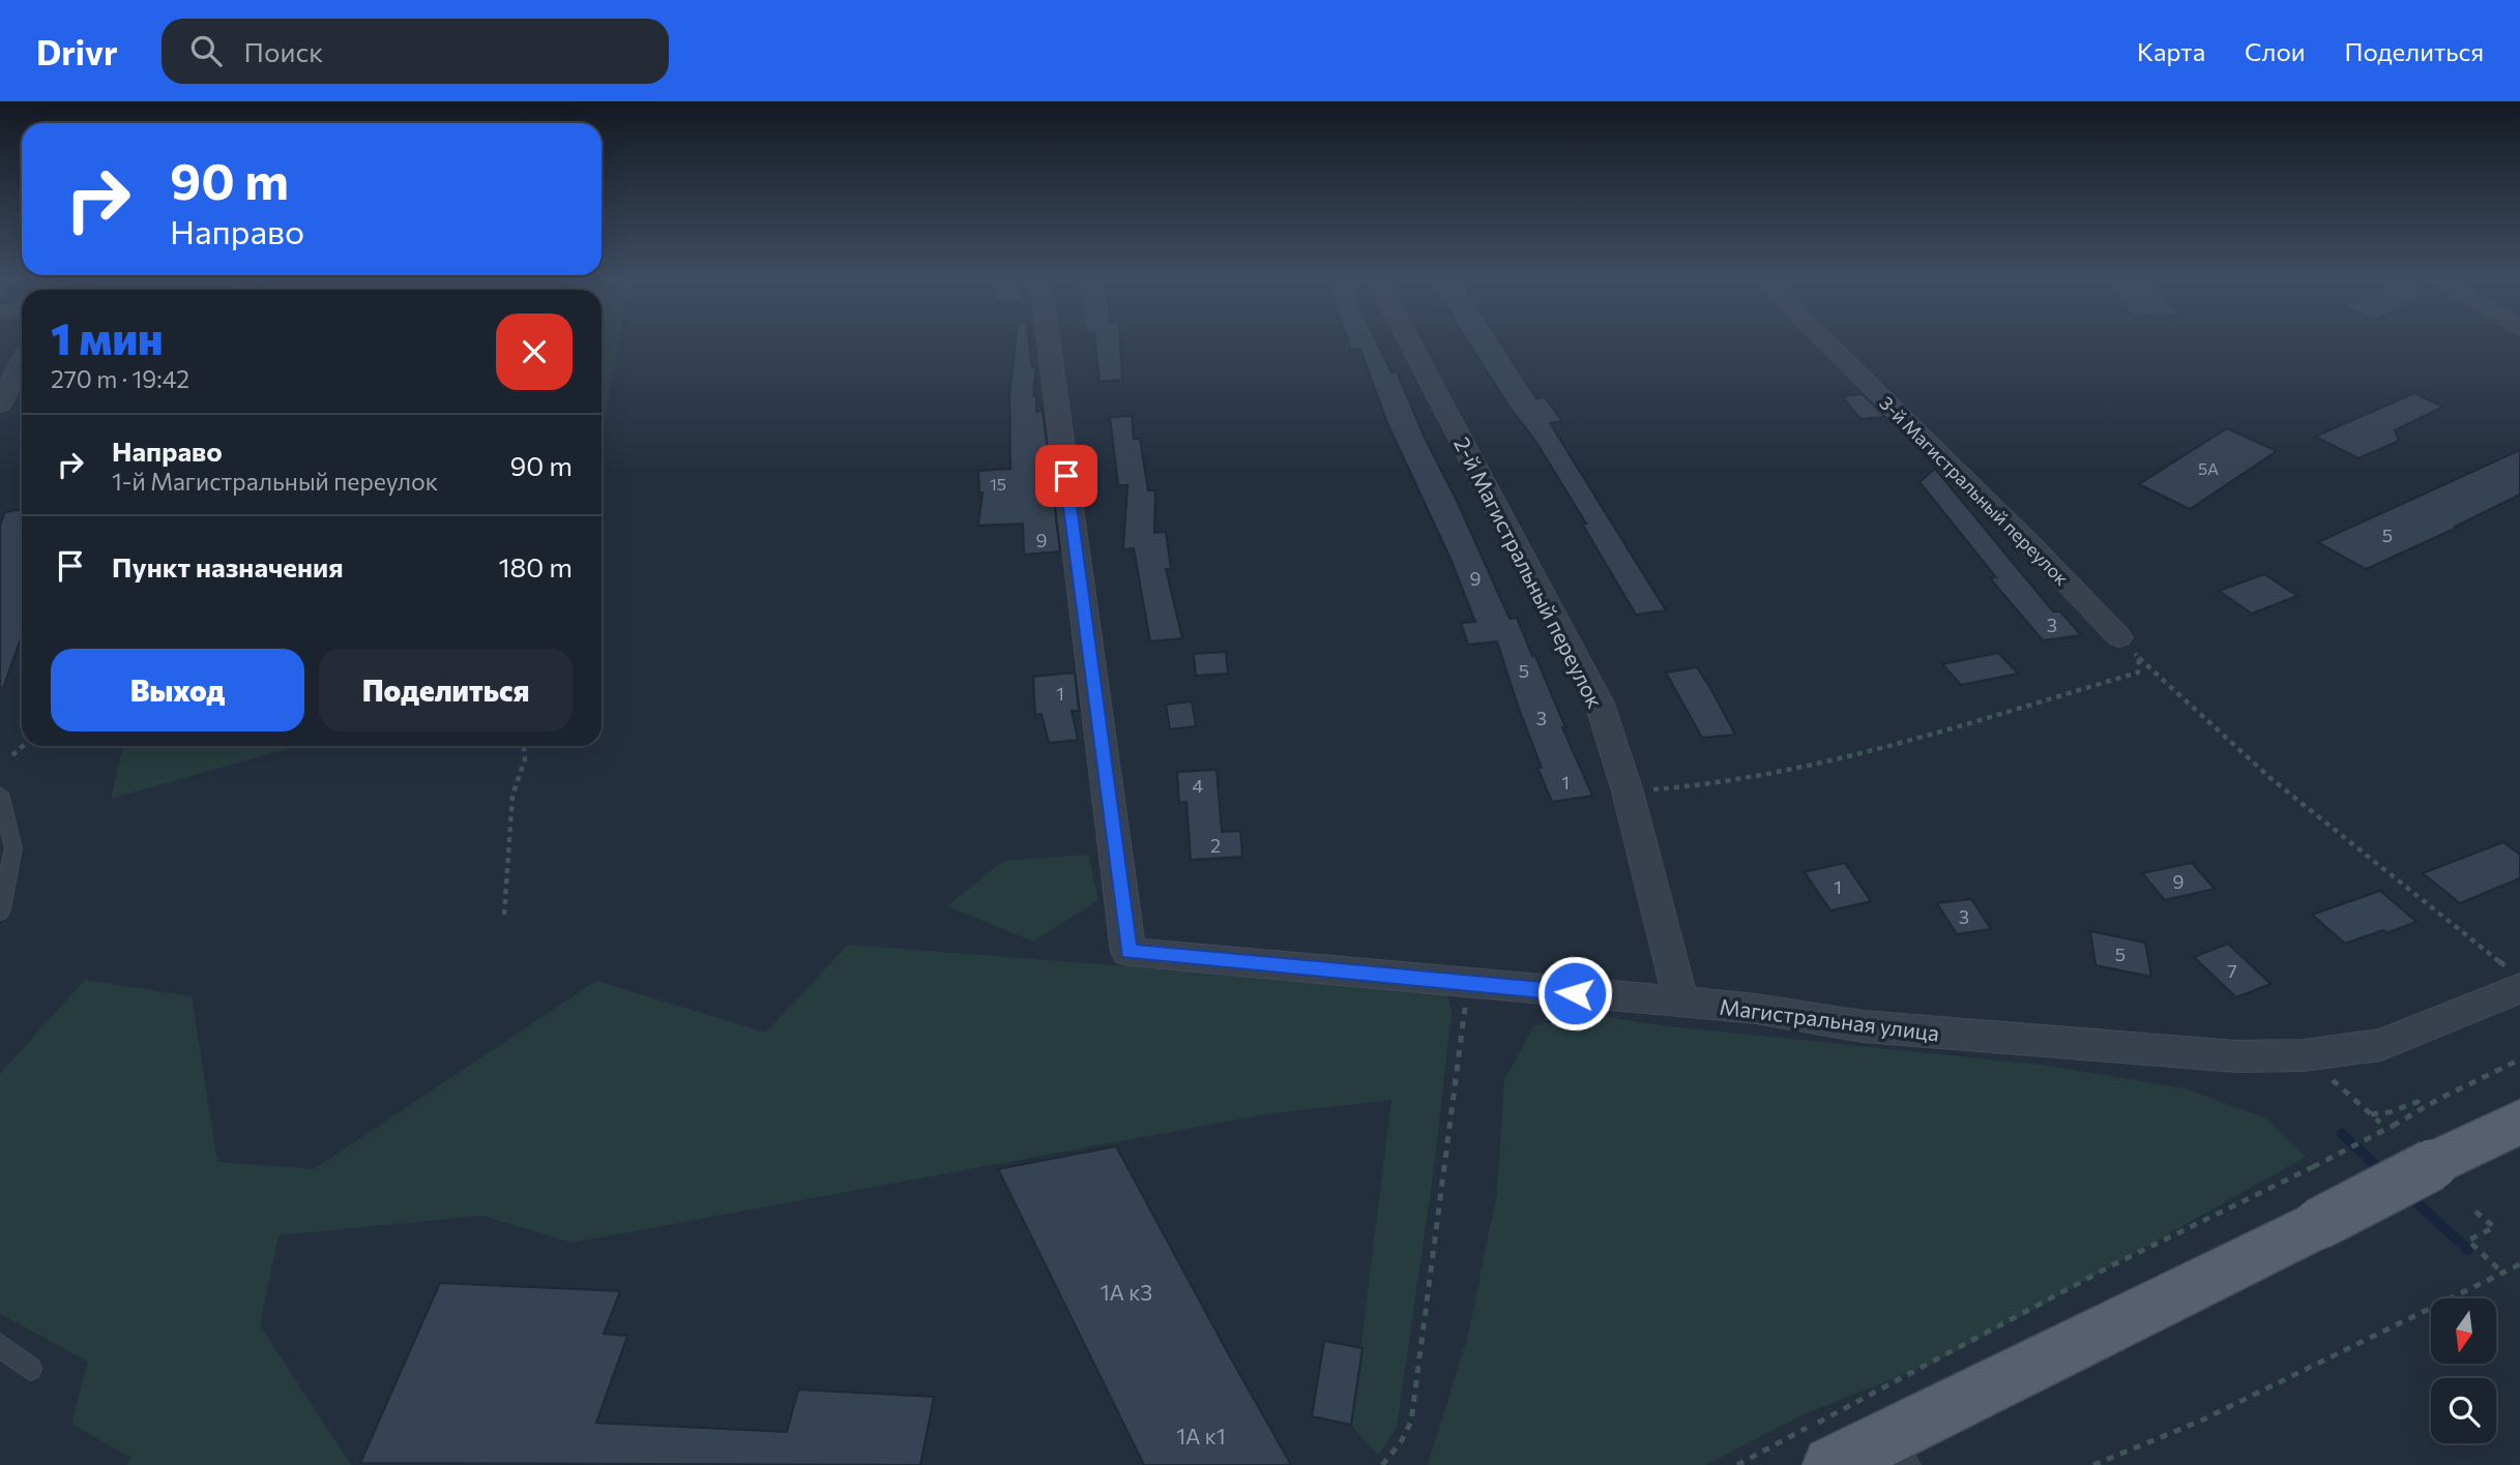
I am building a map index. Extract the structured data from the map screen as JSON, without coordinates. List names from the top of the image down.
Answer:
{
  "streets": {
    "street": ["3-й Магистральный переулок", "2-й Магистральный переулок", "Магистральная улица"]
  },
  "crossings": [
    ["2-й Магистральный переулок", "Магистральная улица"]
  ],
  "house_numbers": [
    "5А",
    "15",
    "5",
    "9",
    "9",
    "3",
    "5",
    "1",
    "3",
    "1",
    "4",
    "2",
    "9",
    "1",
    "3",
    "5",
    "7",
    "1А к3",
    "1А к1"
  ],
  "north": "bottom",
  "page": {
    "header": "Drivr",
    "search": "Поиск",
    "nav": ["Карта", "Слои", "Поделиться"],
    "turn": ["90 m", "Направо"],
    "heading": ["1 мин", "270 m · 19:42"],
    "list": [
      {
        "name": "Направо",
        "note": "1-й Магистральный переулок",
        "value": "90 m"
      },
      {
        "name": "Пункт назначения",
        "value": "180 m"
      }
    ],
    "buttons": ["Выход", "Поделиться"]
  }
}
